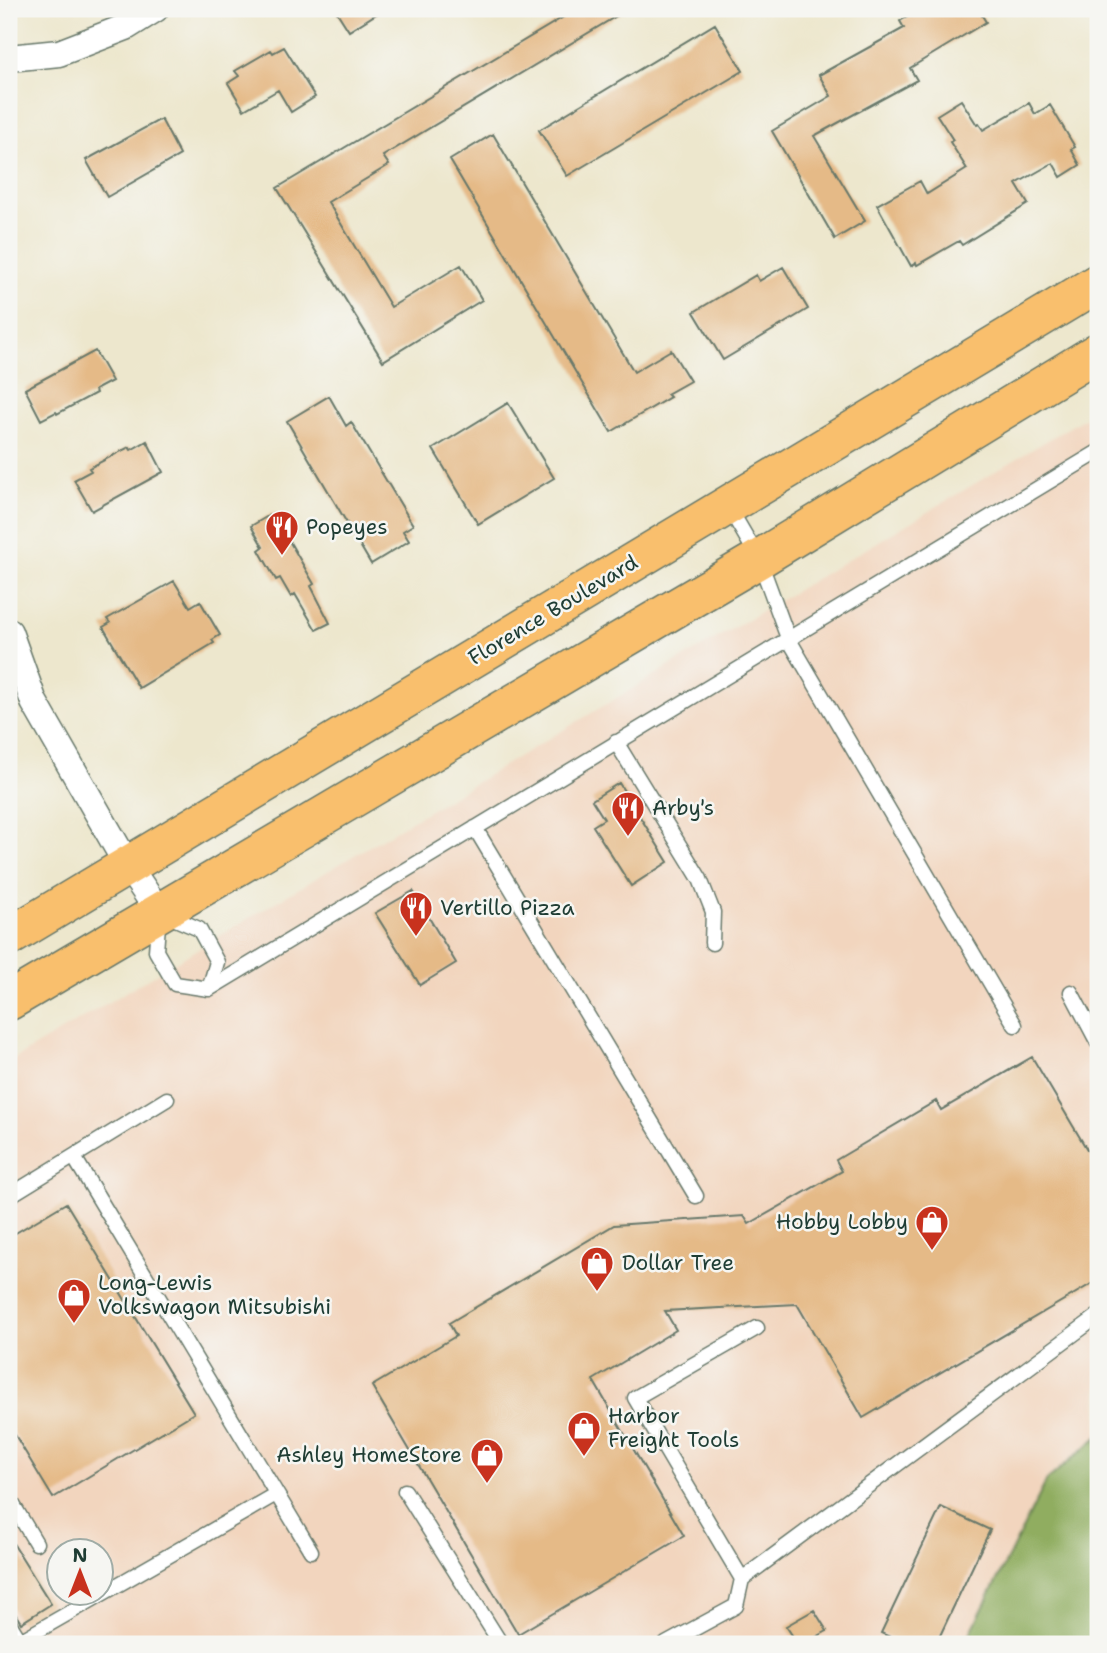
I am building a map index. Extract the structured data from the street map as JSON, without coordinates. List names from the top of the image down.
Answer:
{
  "streets": {
    "highway": ["Florence Boulevard"]
  },
  "places": {
    "restaurant": ["Popeyes", "Arby's", "Vertillo Pizza"],
    "shop": [
      "Hobby Lobby",
      "Dollar Tree",
      "Long-Lewis Volkswagon Mitsubishi",
      "Harbor Freight Tools",
      "Ashley HomeStore"
    ]
  },
  "north": "top"
}
